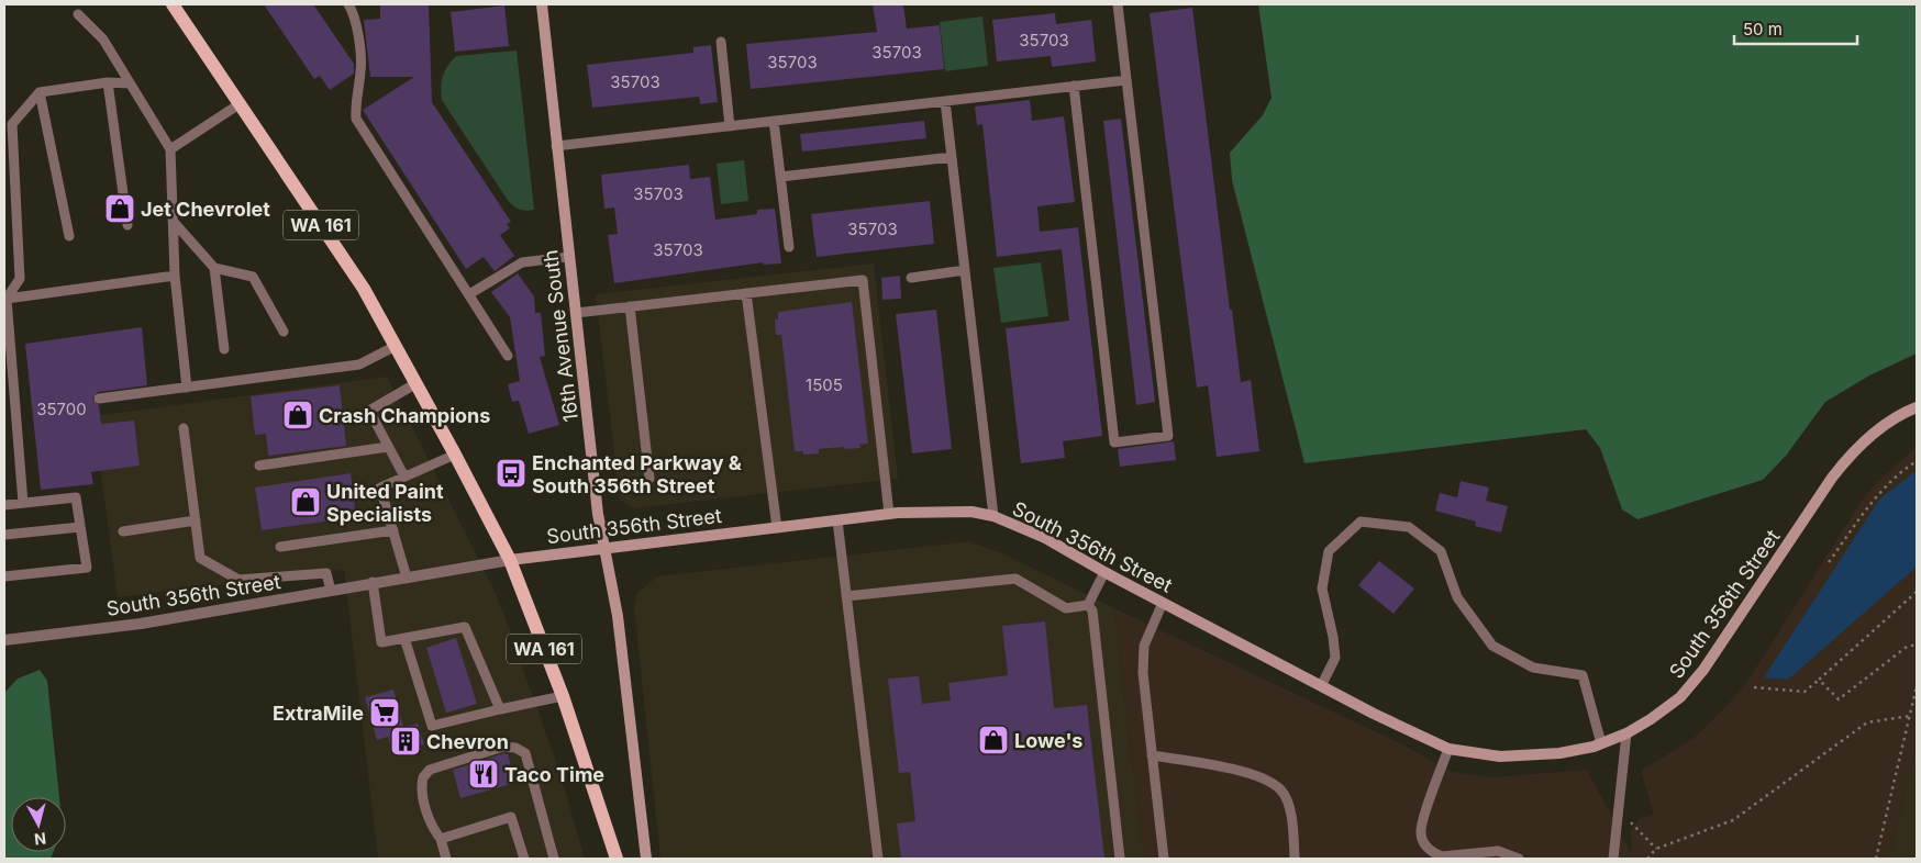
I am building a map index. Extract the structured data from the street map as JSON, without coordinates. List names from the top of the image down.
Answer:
{
  "streets": {
    "main road": ["WA 161", "16th Avenue South", "South 356th Street"]
  },
  "crossings": [
    ["WA 161", "South 356th Street"],
    ["16th Avenue South", "South 356th Street"]
  ],
  "places": {
    "shop": [
      "Jet Chevrolet",
      "Crash Champions",
      "United Paint Specialists",
      "Lowe's"
    ],
    "bus stop": ["Enchanted Parkway & South 356th Street"],
    "supermarket": ["ExtraMile"],
    "building": ["Chevron"],
    "restaurant": ["Taco Time"]
  },
  "house_numbers": [
    "35703",
    "35703",
    "35703",
    "35703",
    "35703",
    "35703",
    "35703",
    "1505",
    "35700"
  ],
  "scale_bar": "50 m",
  "north": "bottom"
}
